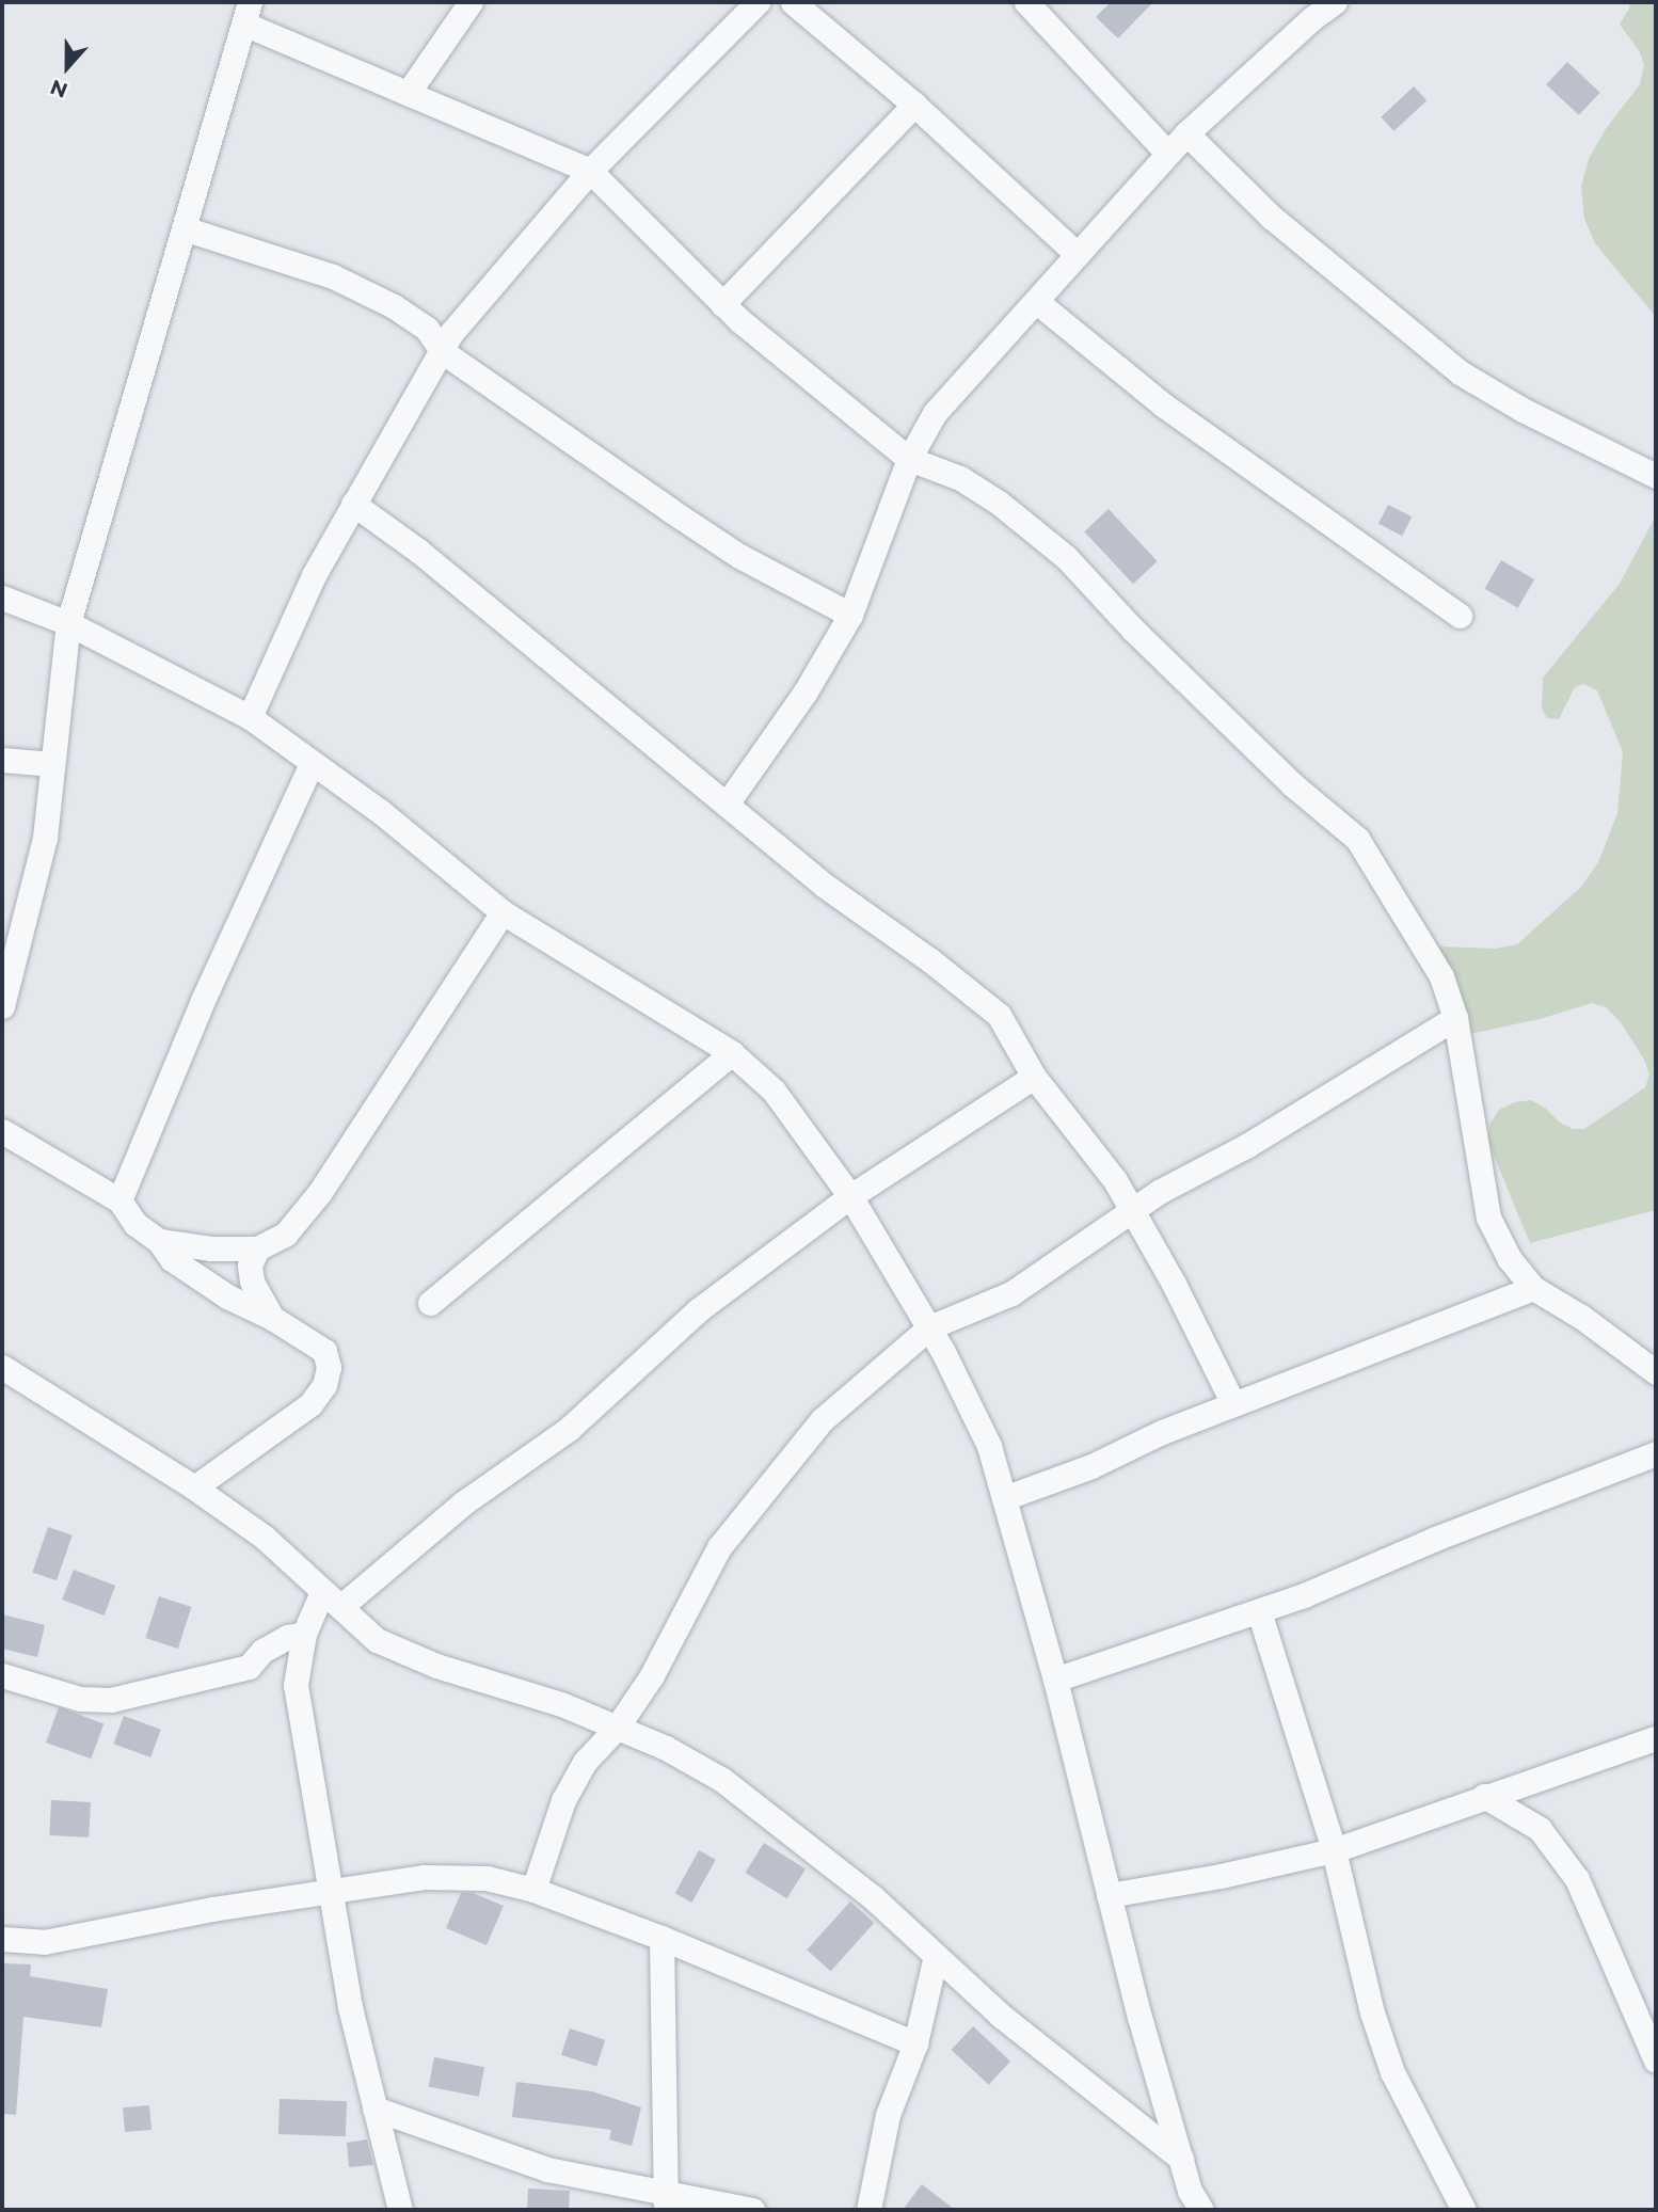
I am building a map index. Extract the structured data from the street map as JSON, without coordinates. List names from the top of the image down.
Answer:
{
  "north": "bottom"
}
